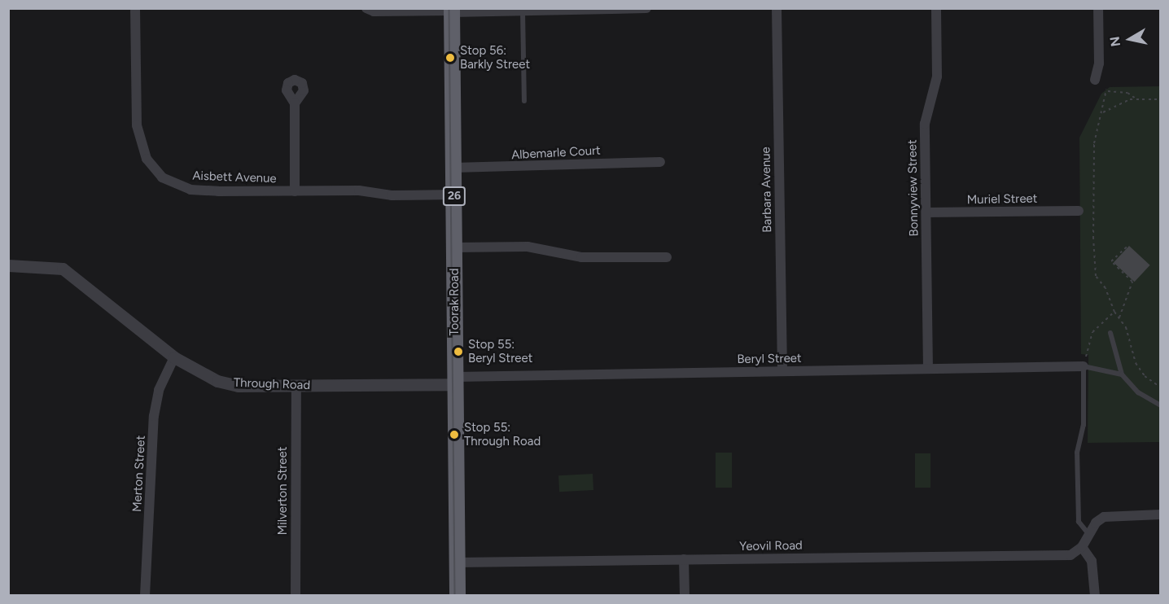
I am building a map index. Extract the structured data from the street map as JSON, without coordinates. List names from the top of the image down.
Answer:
{
  "streets": {
    "highway": ["26", "Toorak Road"],
    "street": [
      "Albemarle Court",
      "Aisbett Avenue",
      "Bonnyview Street",
      "Barbara Avenue",
      "Muriel Street",
      "Beryl Street",
      "Through Road",
      "Merton Street",
      "Milverton Street",
      "Yeovil Road"
    ]
  },
  "crossings": [
    ["Albemarle Court", "Toorak Road"],
    ["Aisbett Avenue", "Toorak Road"],
    ["Bonnyview Street", "Muriel Street"],
    ["Bonnyview Street", "Beryl Street"],
    ["Barbara Avenue", "Beryl Street"],
    ["Toorak Road", "Beryl Street"],
    ["Toorak Road", "Through Road"],
    ["Toorak Road", "Yeovil Road"],
    ["Beryl Street", "Through Road"],
    ["Through Road", "Merton Street"],
    ["Through Road", "Milverton Street"]
  ],
  "places": ["Stop 56: Barkly Street", "Stop 55: Beryl Street", "Stop 55: Through Road"],
  "north": "left"
}
